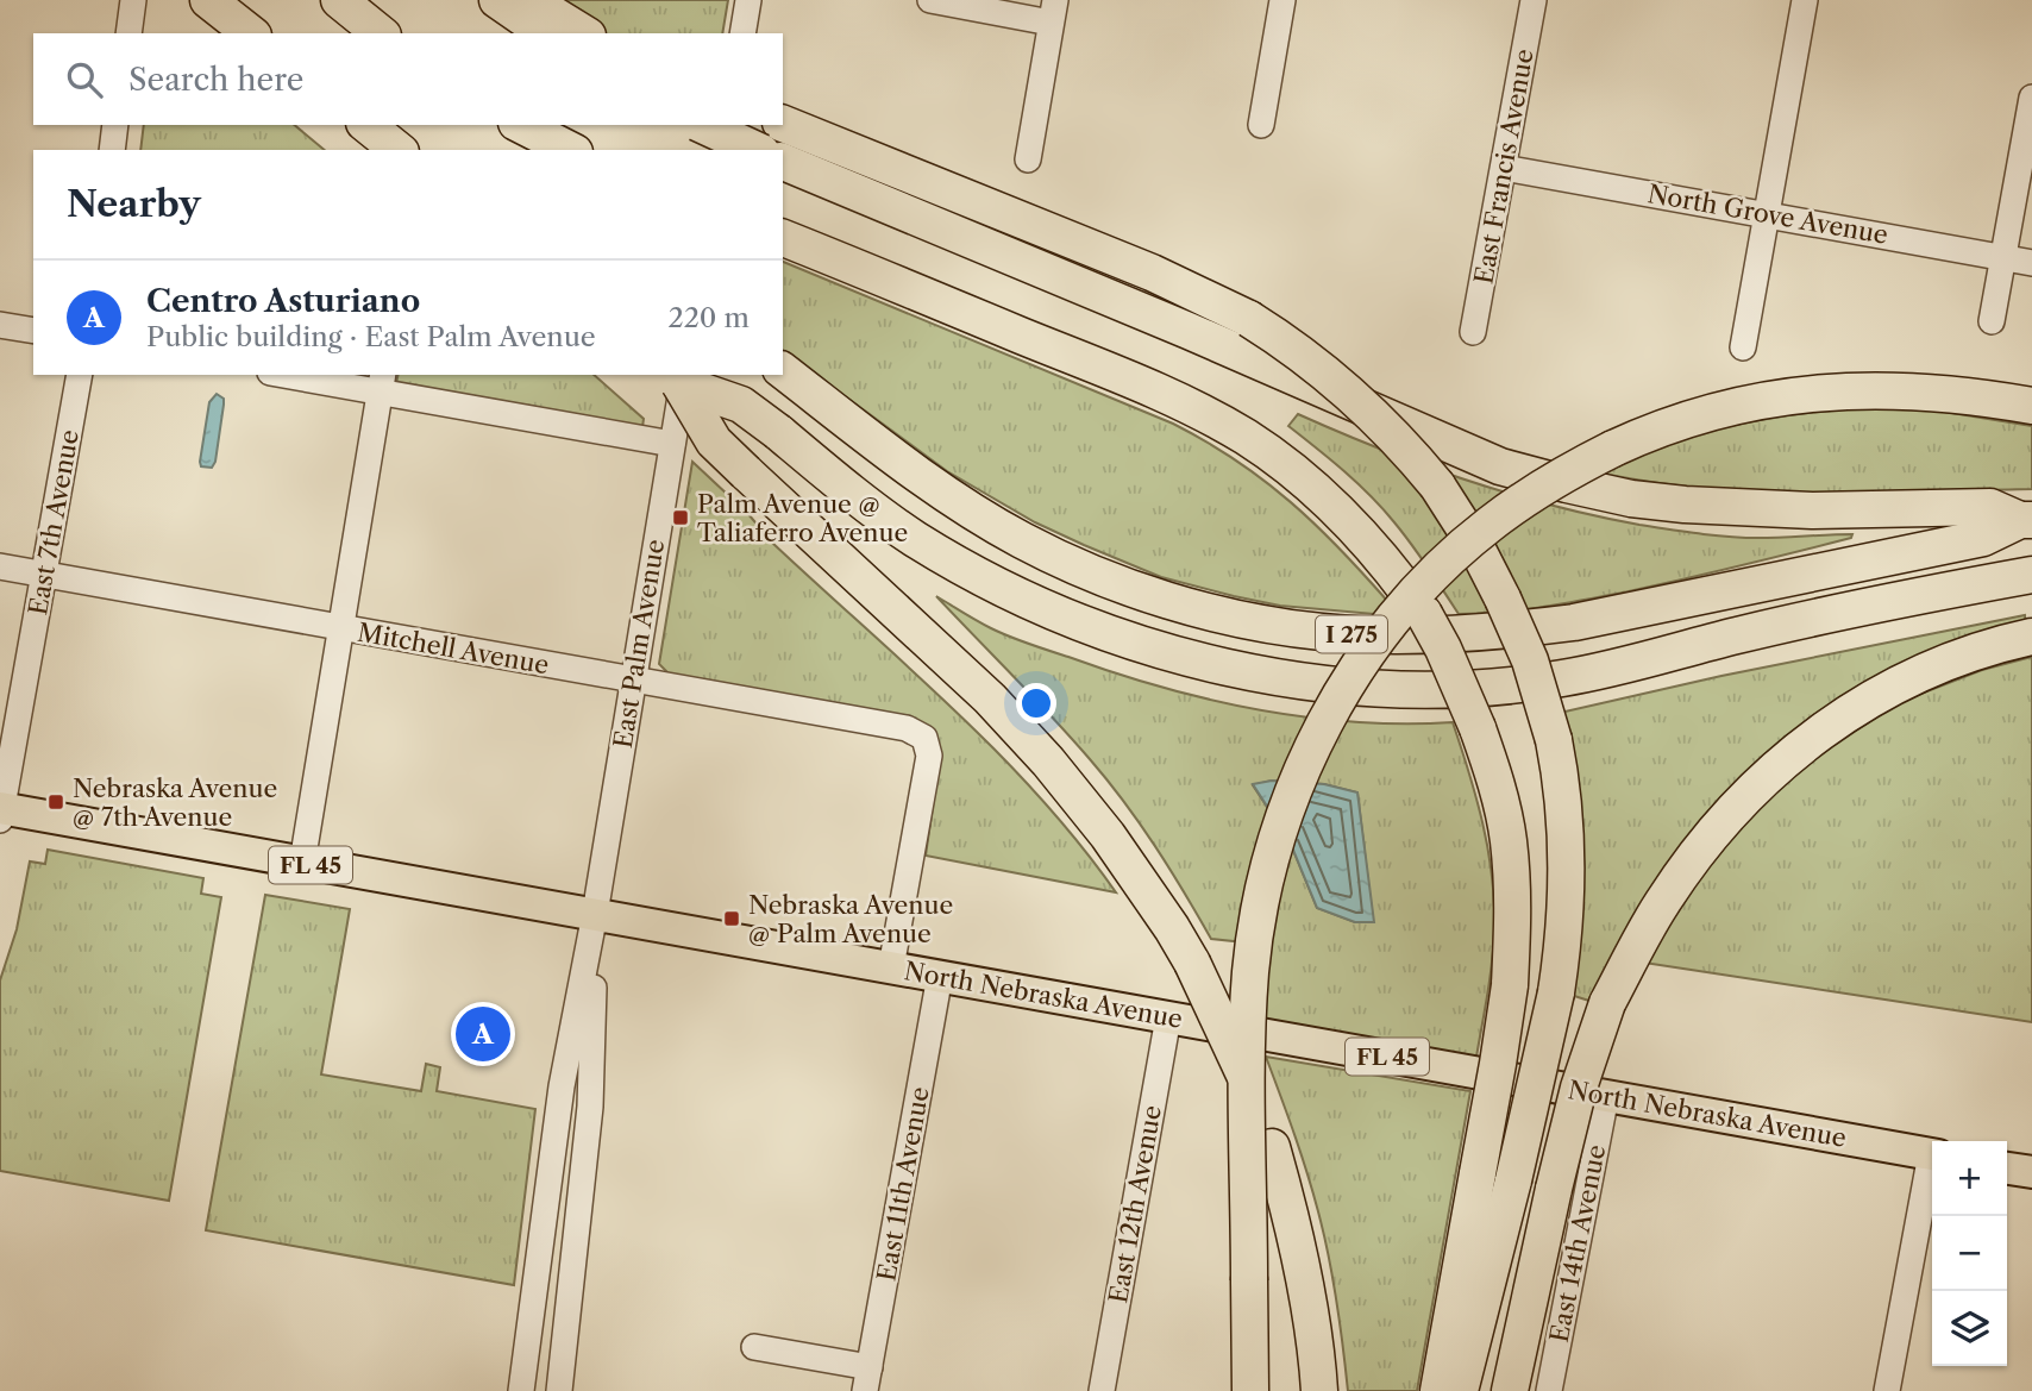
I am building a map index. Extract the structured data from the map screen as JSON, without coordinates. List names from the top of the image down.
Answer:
{
  "streets": {
    "highway": ["I 275"],
    "main road": ["FL 45", "North Nebraska Avenue"],
    "street": [
      "East Francis Avenue",
      "North Grove Avenue",
      "East 7th Avenue",
      "East Palm Avenue",
      "Mitchell Avenue",
      "East 11th Avenue",
      "East 12th Avenue",
      "East 14th Avenue"
    ]
  },
  "crossings": [
    ["East Francis Avenue", "North Grove Avenue"],
    ["East 7th Avenue", "Mitchell Avenue"],
    ["East 7th Avenue", "North Nebraska Avenue"],
    ["I 275", "East Palm Avenue"],
    ["East Palm Avenue", "Mitchell Avenue"],
    ["East Palm Avenue", "North Nebraska Avenue"],
    ["Mitchell Avenue", "North Nebraska Avenue"],
    ["North Nebraska Avenue", "East 11th Avenue"],
    ["North Nebraska Avenue", "East 12th Avenue"],
    ["North Nebraska Avenue", "East 14th Avenue"]
  ],
  "places": {
    "transit": ["Palm Avenue @ Taliaferro Avenue", "Nebraska Avenue @ 7th Avenue", "Nebraska Avenue @ Palm Avenue"]
  },
  "page": {
    "search": "Search here",
    "heading": "Nearby",
    "list": [
      {
        "mark": "A",
        "name": "Centro Asturiano",
        "note": "Public building · East Palm Avenue",
        "value": "220 m"
      }
    ],
    "pins": "A",
    "map_buttons": ["+", "−"]
  }
}
